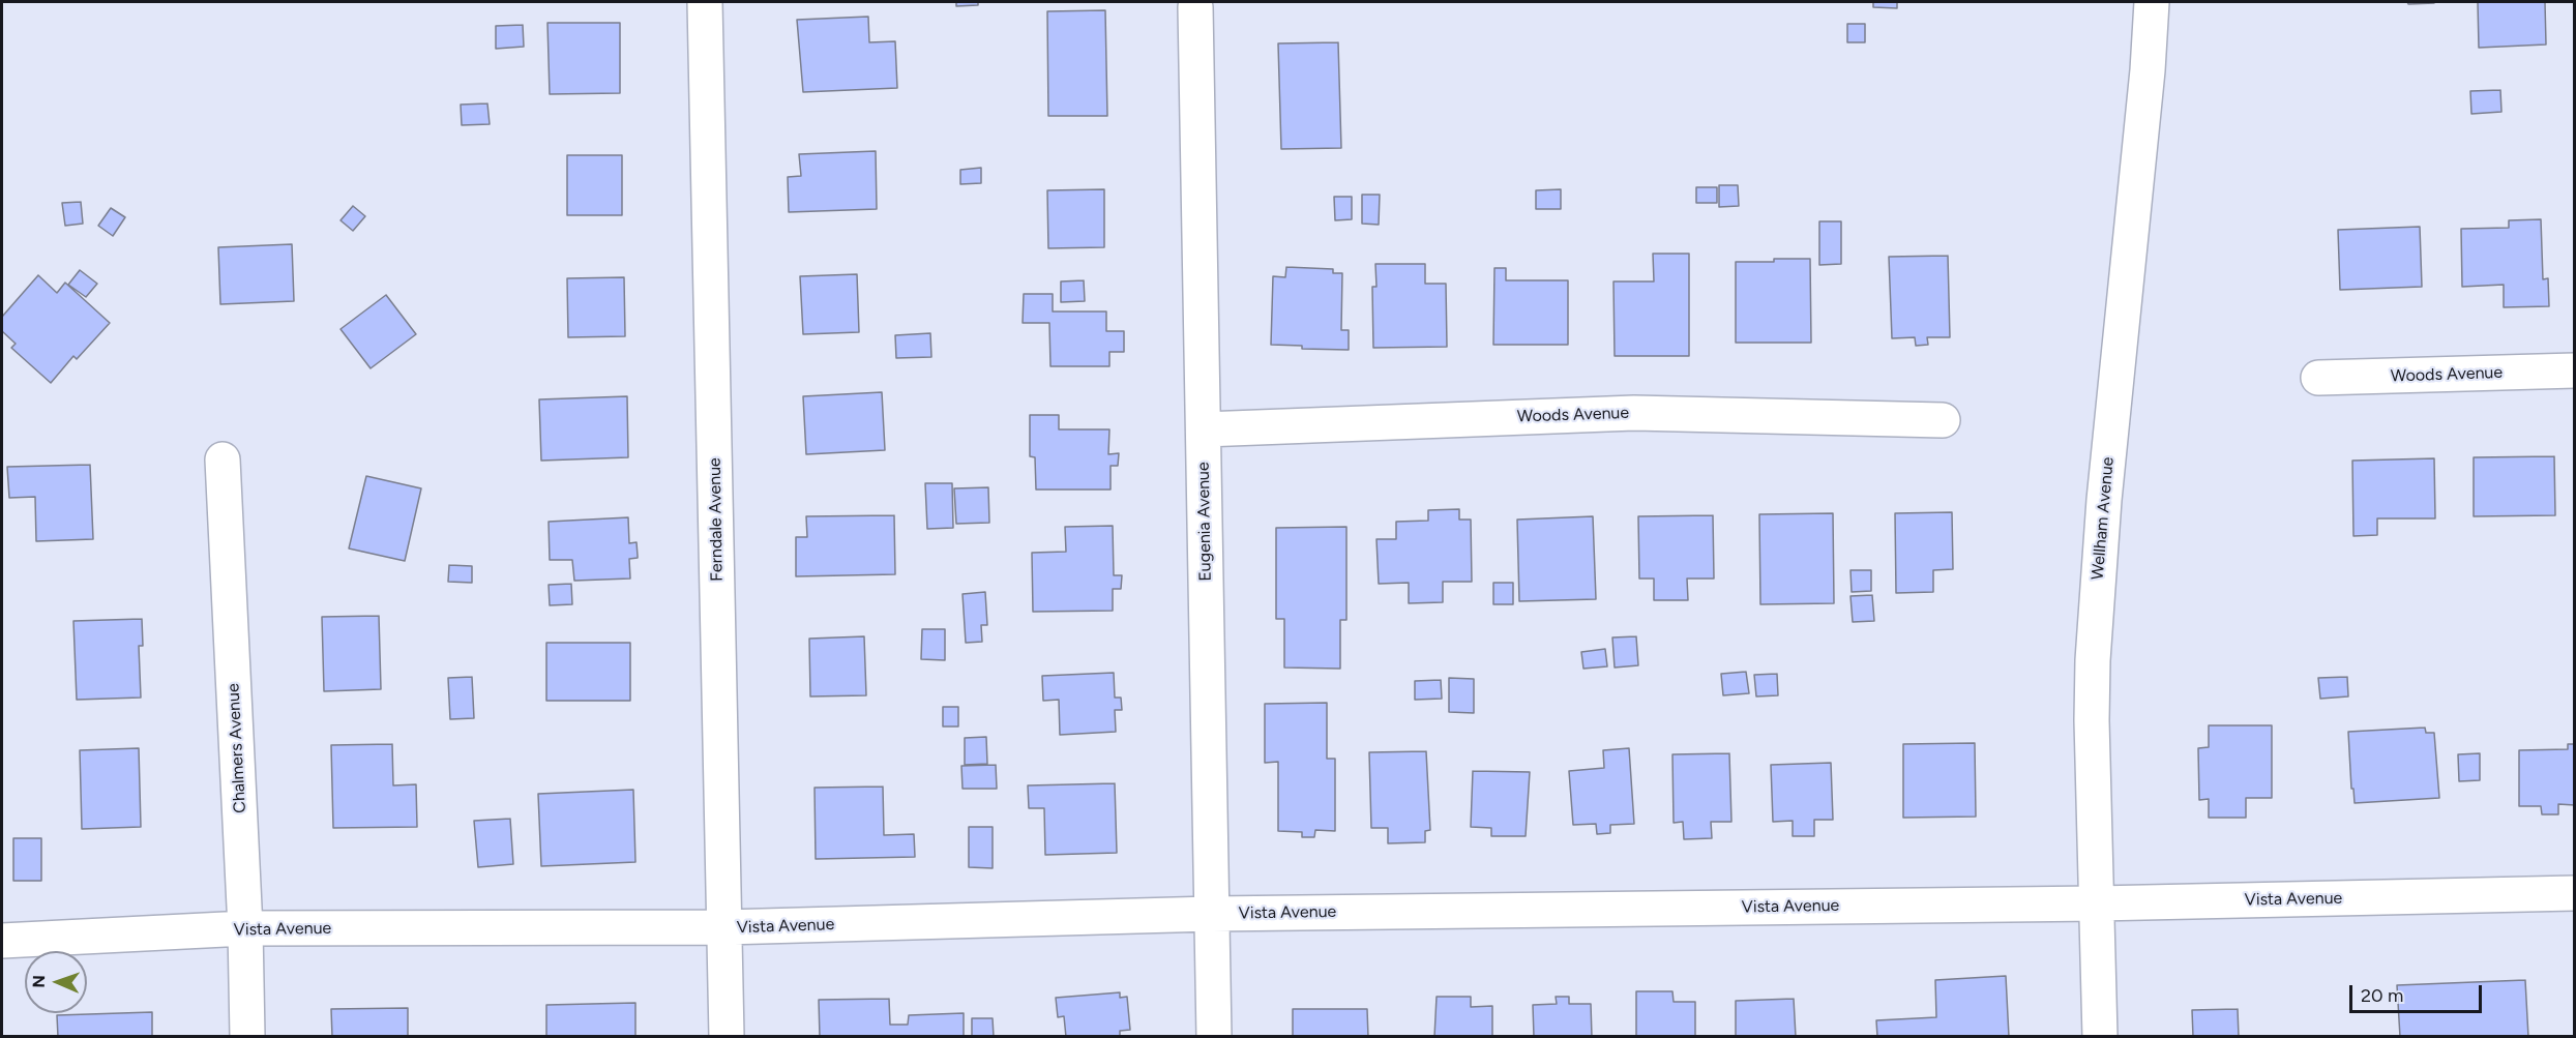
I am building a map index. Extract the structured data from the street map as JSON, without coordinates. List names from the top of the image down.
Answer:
{
  "streets": {
    "street": [
      "Woods Avenue",
      "Wellham Avenue",
      "Ferndale Avenue",
      "Eugenia Avenue",
      "Chalmers Avenue",
      "Vista Avenue"
    ]
  },
  "crossings": [
    ["Woods Avenue", "Eugenia Avenue"],
    ["Wellham Avenue", "Vista Avenue"],
    ["Ferndale Avenue", "Vista Avenue"],
    ["Eugenia Avenue", "Vista Avenue"],
    ["Chalmers Avenue", "Vista Avenue"]
  ],
  "scale_bar": "20 m",
  "north": "left"
}
